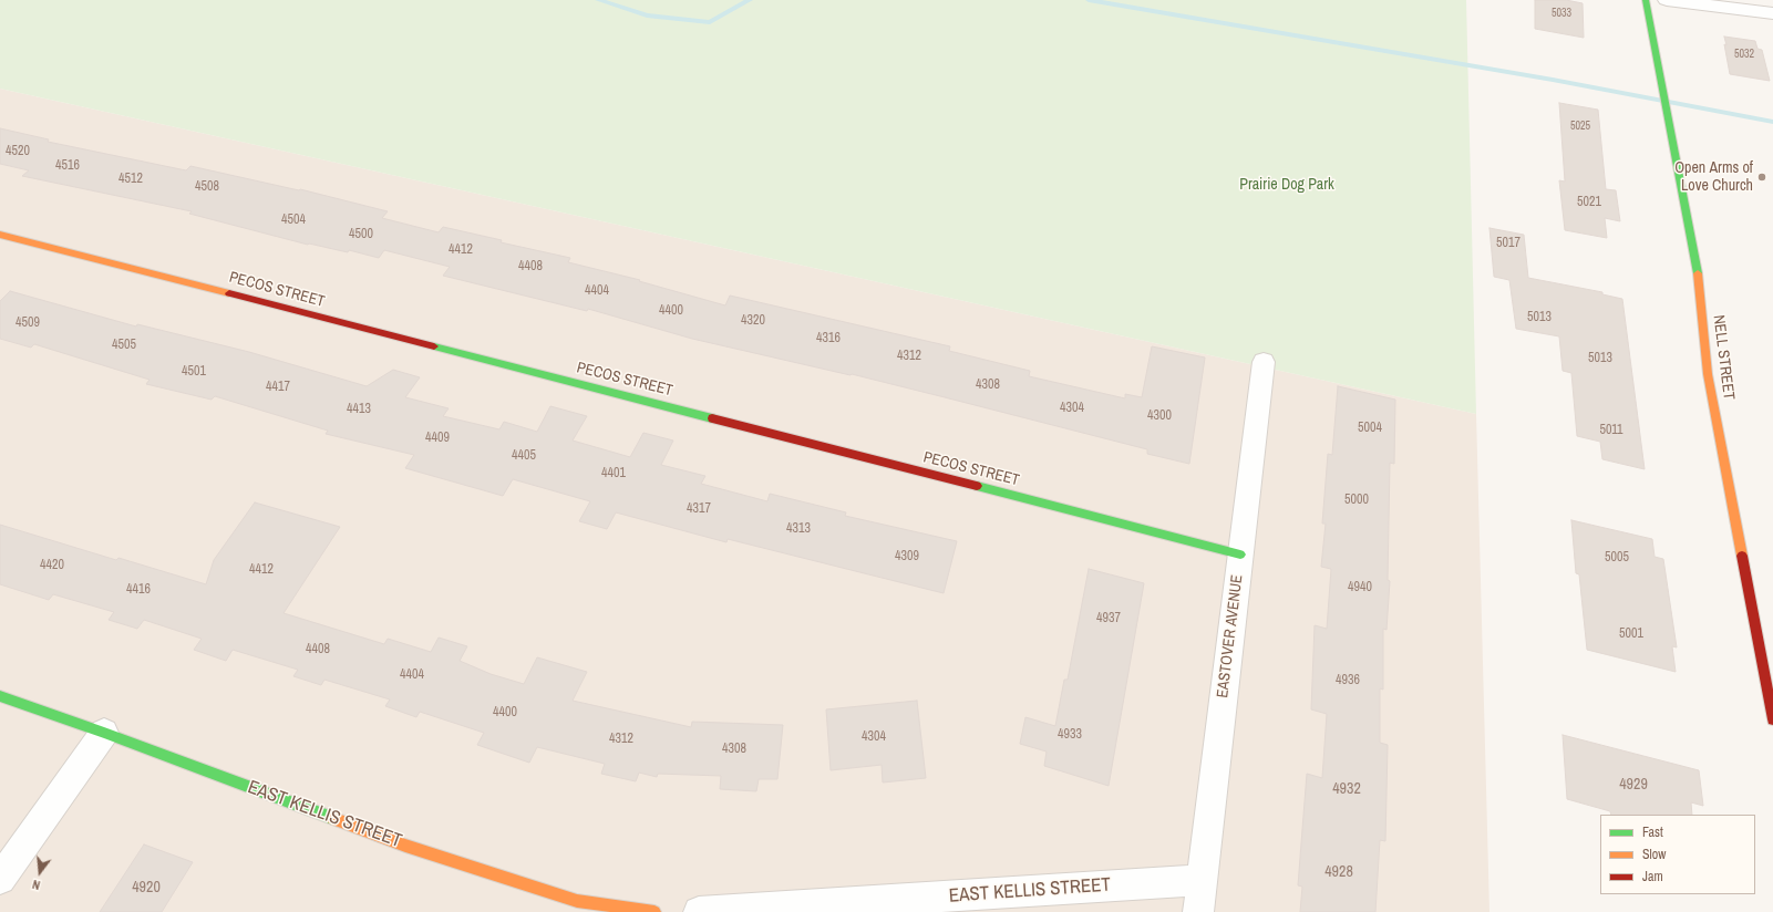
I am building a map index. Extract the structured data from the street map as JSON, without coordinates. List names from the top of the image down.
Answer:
{
  "streets": {
    "street": [
      "PECOS STREET",
      "NELL STREET",
      "EASTOVER AVENUE",
      "EAST KELLIS STREET"
    ]
  },
  "crossings": [
    ["PECOS STREET", "EASTOVER AVENUE"],
    ["EASTOVER AVENUE", "EAST KELLIS STREET"]
  ],
  "parks": ["Prairie Dog Park"],
  "places": ["Open Arms of Love Church"],
  "house_numbers": [
    "5033",
    "5032",
    "5025",
    "4520",
    "4516",
    "4512",
    "4508",
    "5021",
    "4504",
    "4500",
    "5017",
    "4412",
    "4408",
    "4404",
    "4400",
    "5013",
    "4320",
    "4509",
    "4316",
    "4505",
    "4312",
    "5013",
    "4501",
    "4308",
    "4417",
    "4304",
    "4413",
    "4300",
    "5004",
    "5011",
    "4409",
    "4405",
    "4401",
    "5000",
    "4317",
    "4313",
    "4309",
    "5005",
    "4420",
    "4412",
    "4940",
    "4416",
    "4937",
    "5001",
    "4408",
    "4404",
    "4936",
    "4400",
    "4933",
    "4304",
    "4312",
    "4308",
    "4929",
    "4932",
    "4928",
    "4920"
  ],
  "legend": ["Fast", "Slow", "Jam"],
  "north": "bottom"
}
